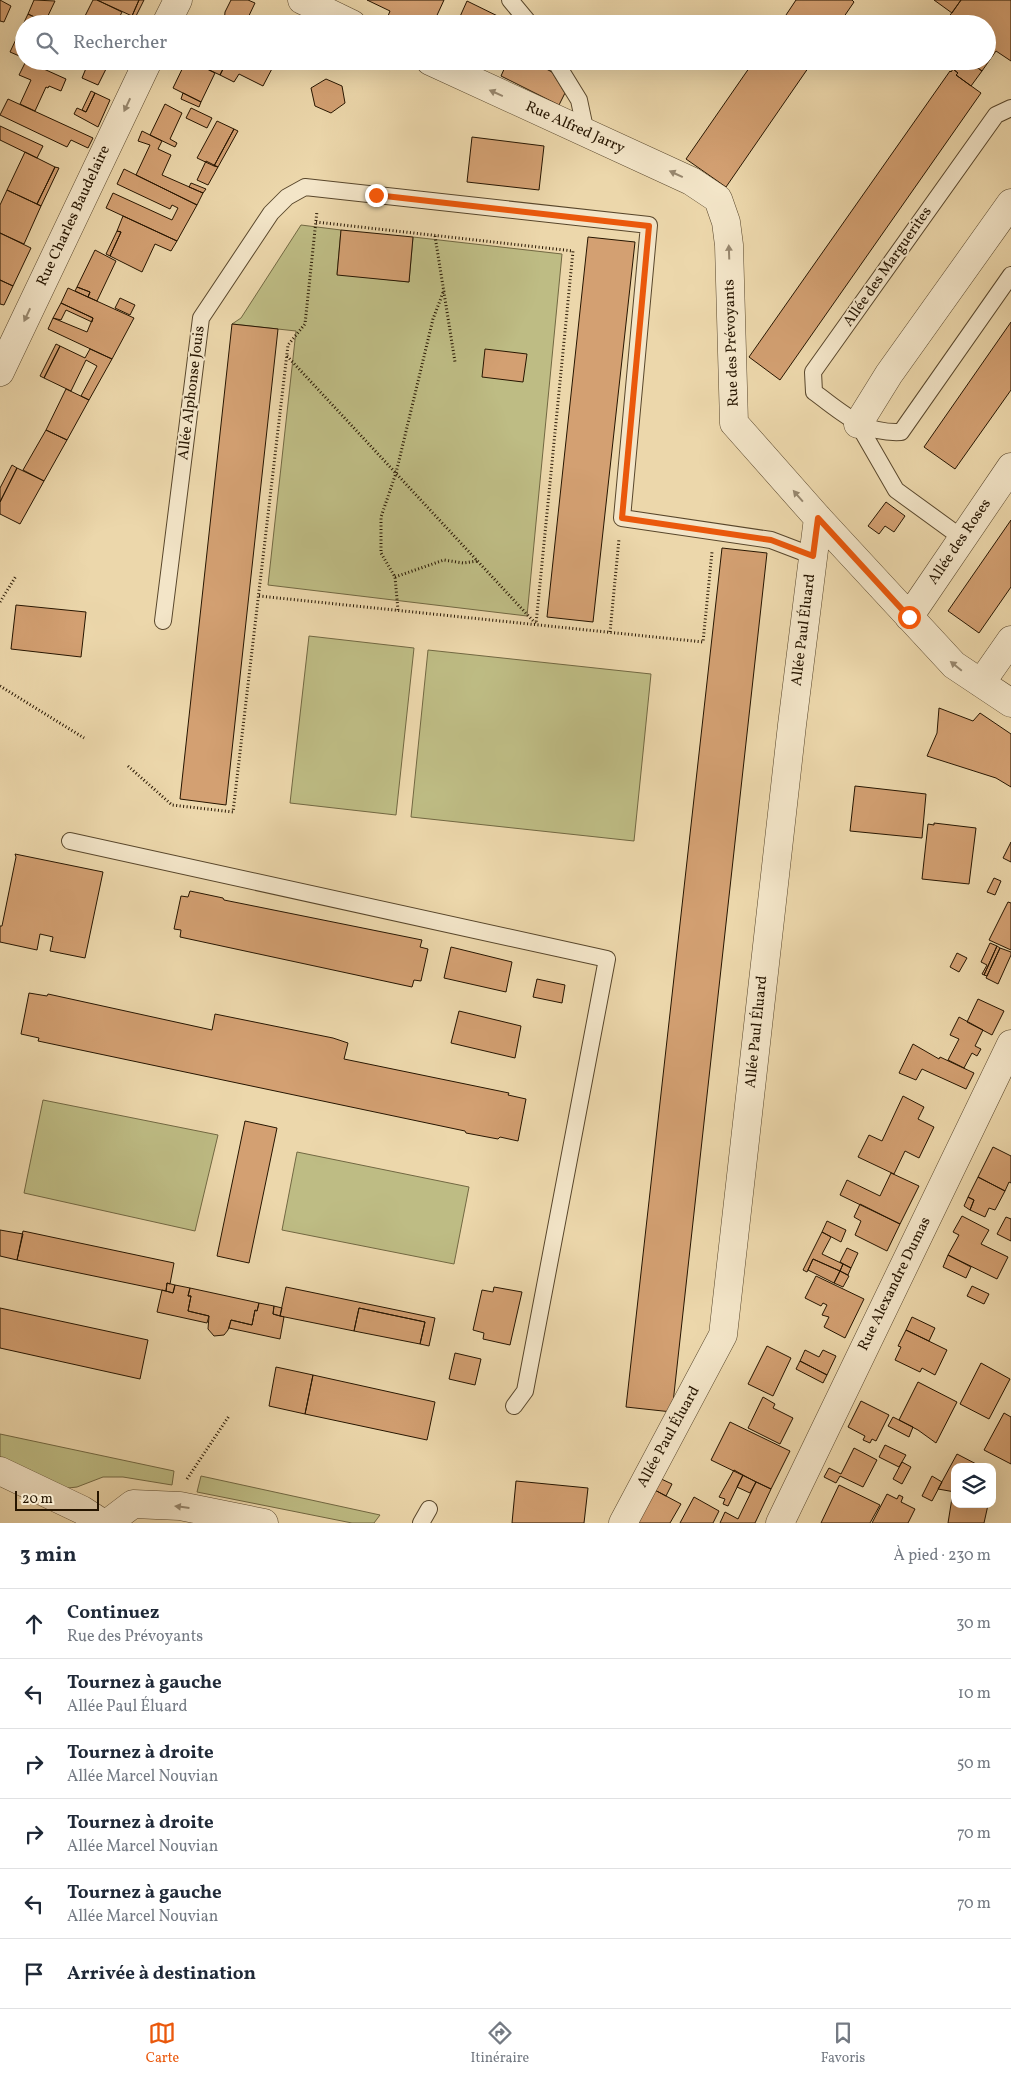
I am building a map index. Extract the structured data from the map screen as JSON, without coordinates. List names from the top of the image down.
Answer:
{
  "streets": {
    "street": [
      "Rue Alfred Jarry",
      "Rue Charles Baudelaire",
      "Rue des Prévoyants",
      "Allée des Roses",
      "Allée Paul Éluard",
      "Rue Alexandre Dumas"
    ],
    "lane": ["Allée des Marguerites", "Allée Alphonse Jouis"]
  },
  "crossings": [
    ["Rue Alfred Jarry", "Rue des Prévoyants"],
    ["Allée des Marguerites", "Allée des Roses"],
    ["Rue des Prévoyants", "Allée des Roses"],
    ["Rue des Prévoyants", "Allée Paul Éluard"]
  ],
  "one_way": ["Rue Alfred Jarry", "Rue Charles Baudelaire", "Rue des Prévoyants"],
  "scale_bar": "20 m",
  "page": {
    "search": "Rechercher",
    "scale": "20 m",
    "heading": ["3 min", "À pied · 230 m"],
    "list": [
      ["Continuez", "Rue des Prévoyants", "30 m"],
      ["Tournez à gauche", "Allée Paul Éluard", "10 m"],
      ["Tournez à droite", "Allée Marcel Nouvian", "50 m"],
      ["Tournez à droite", "Allée Marcel Nouvian", "70 m"],
      ["Tournez à gauche", "Allée Marcel Nouvian", "70 m"],
      "Arrivée à destination"
    ],
    "nav": ["Carte", "Itinéraire", "Favoris"]
  }
}
